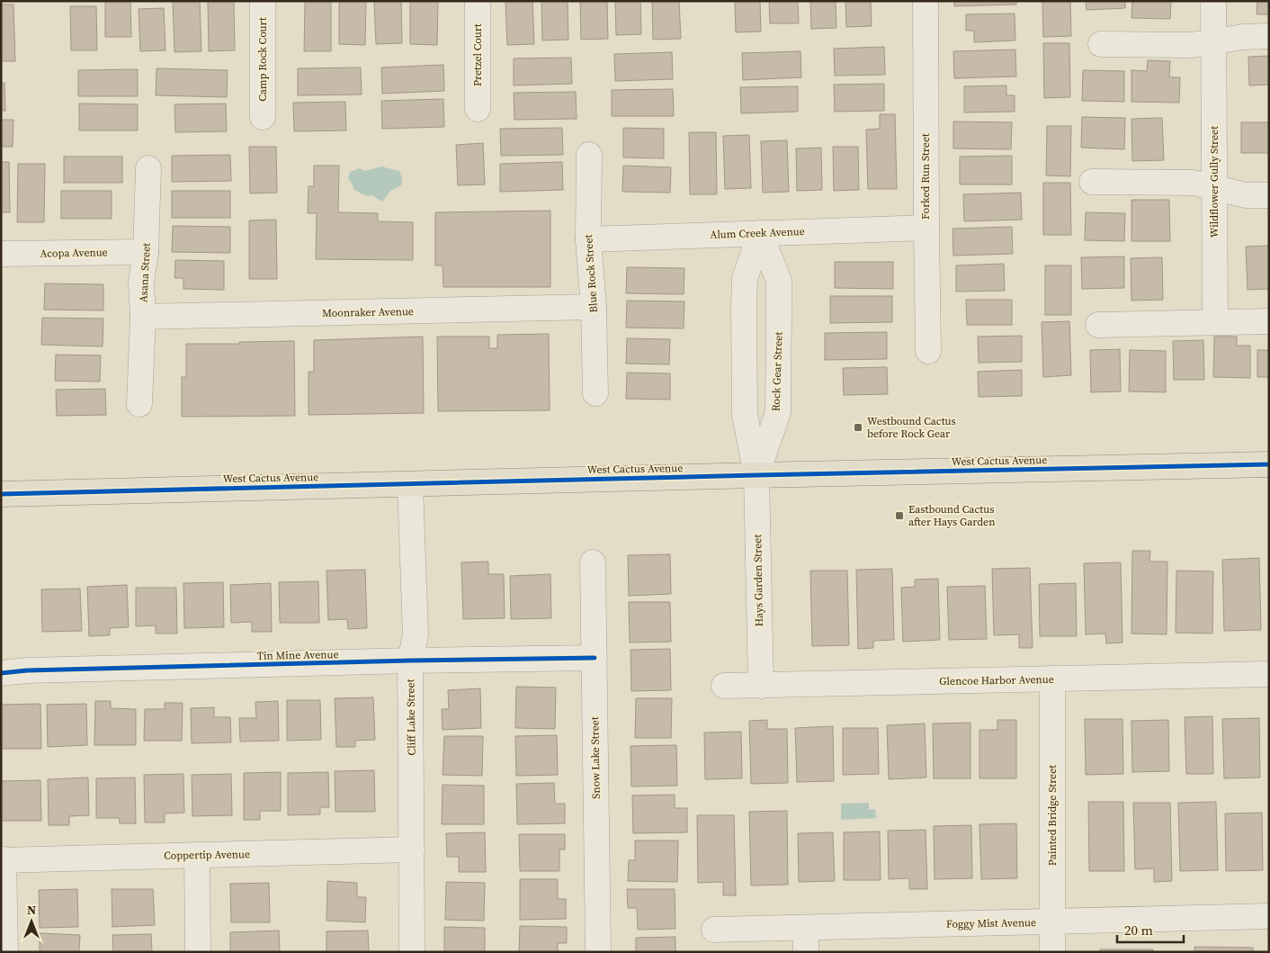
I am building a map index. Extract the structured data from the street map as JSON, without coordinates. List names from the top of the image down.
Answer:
{
  "streets": {
    "main road": ["West Cactus Avenue"],
    "street": [
      "Pretzel Court",
      "Camp Rock Court",
      "Forked Run Street",
      "Wildflower Gully Street",
      "Alum Creek Avenue",
      "Acopa Avenue",
      "Asana Street",
      "Blue Rock Street",
      "Moonraker Avenue",
      "Rock Gear Street",
      "Hays Garden Street",
      "Tin Mine Avenue",
      "Glencoe Harbor Avenue",
      "Cliff Lake Street",
      "Snow Lake Street",
      "Painted Bridge Street",
      "Coppertip Avenue",
      "Foggy Mist Avenue"
    ]
  },
  "crossings": [
    ["Forked Run Street", "Alum Creek Avenue"],
    ["Alum Creek Avenue", "Blue Rock Street"],
    ["Alum Creek Avenue", "Rock Gear Street"],
    ["Acopa Avenue", "Asana Street"],
    ["Asana Street", "Moonraker Avenue"],
    ["Blue Rock Street", "Moonraker Avenue"],
    ["Rock Gear Street", "West Cactus Avenue"],
    ["Rock Gear Street", "Hays Garden Street"],
    ["West Cactus Avenue", "Hays Garden Street"],
    ["West Cactus Avenue", "Cliff Lake Street"],
    ["Hays Garden Street", "Glencoe Harbor Avenue"],
    ["Tin Mine Avenue", "Cliff Lake Street"],
    ["Tin Mine Avenue", "Snow Lake Street"],
    ["Glencoe Harbor Avenue", "Painted Bridge Street"],
    ["Cliff Lake Street", "Coppertip Avenue"],
    ["Painted Bridge Street", "Foggy Mist Avenue"]
  ],
  "places": {
    "transit": ["Westbound Cactus before Rock Gear", "Eastbound Cactus after Hays Garden"]
  },
  "scale_bar": "20 m",
  "north": "top"
}
